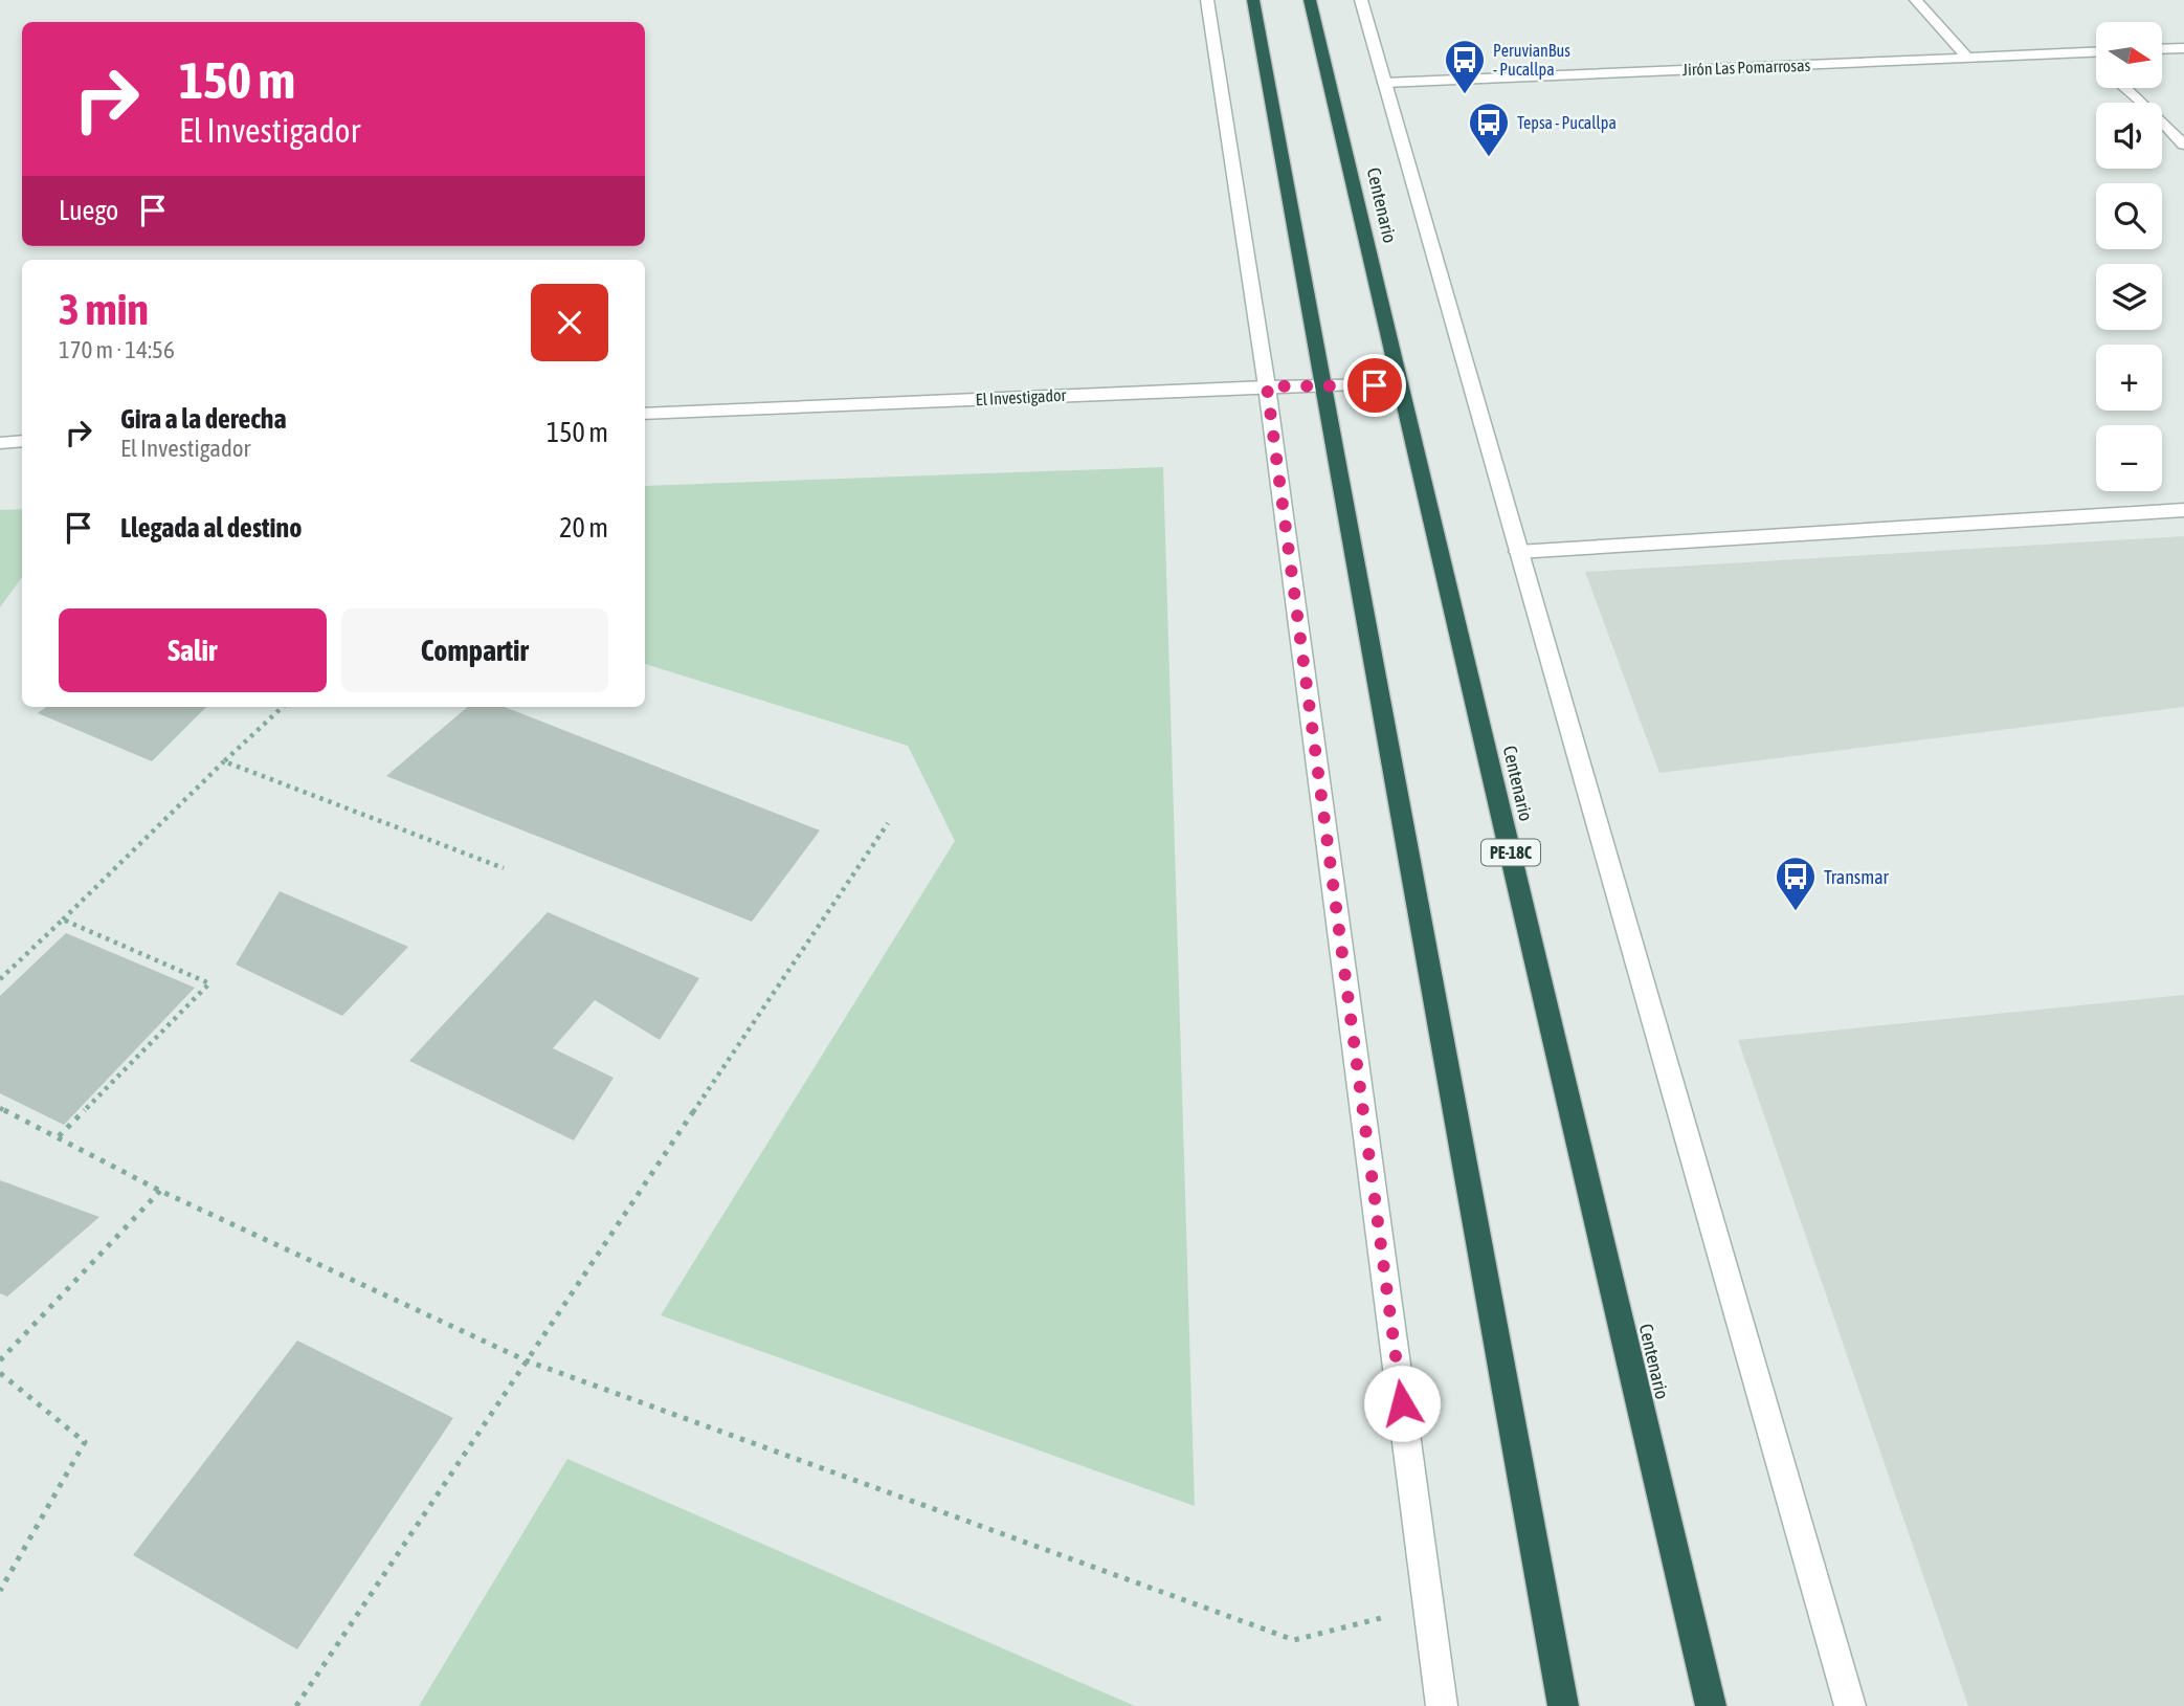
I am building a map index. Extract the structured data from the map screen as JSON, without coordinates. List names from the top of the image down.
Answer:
{
  "streets": {
    "highway": ["Centenario", "PE-18C"],
    "street": ["Jirón Las Pomarrosas", "El Investigador"]
  },
  "crossings": [
    ["Centenario", "El Investigador"]
  ],
  "places": {
    "bus stop": ["PeruvianBus - Pucallpa", "Tepsa - Pucallpa", "Transmar"]
  },
  "north": "right",
  "page": {
    "map_buttons": ["+", "−"],
    "turn": ["150 m", "El Investigador"],
    "then": "Luego",
    "heading": ["3 min", "170 m · 14:56"],
    "list": [
      {
        "name": "Gira a la derecha",
        "note": "El Investigador",
        "value": "150 m"
      },
      {
        "name": "Llegada al destino",
        "value": "20 m"
      }
    ],
    "buttons": ["Salir", "Compartir"]
  }
}
